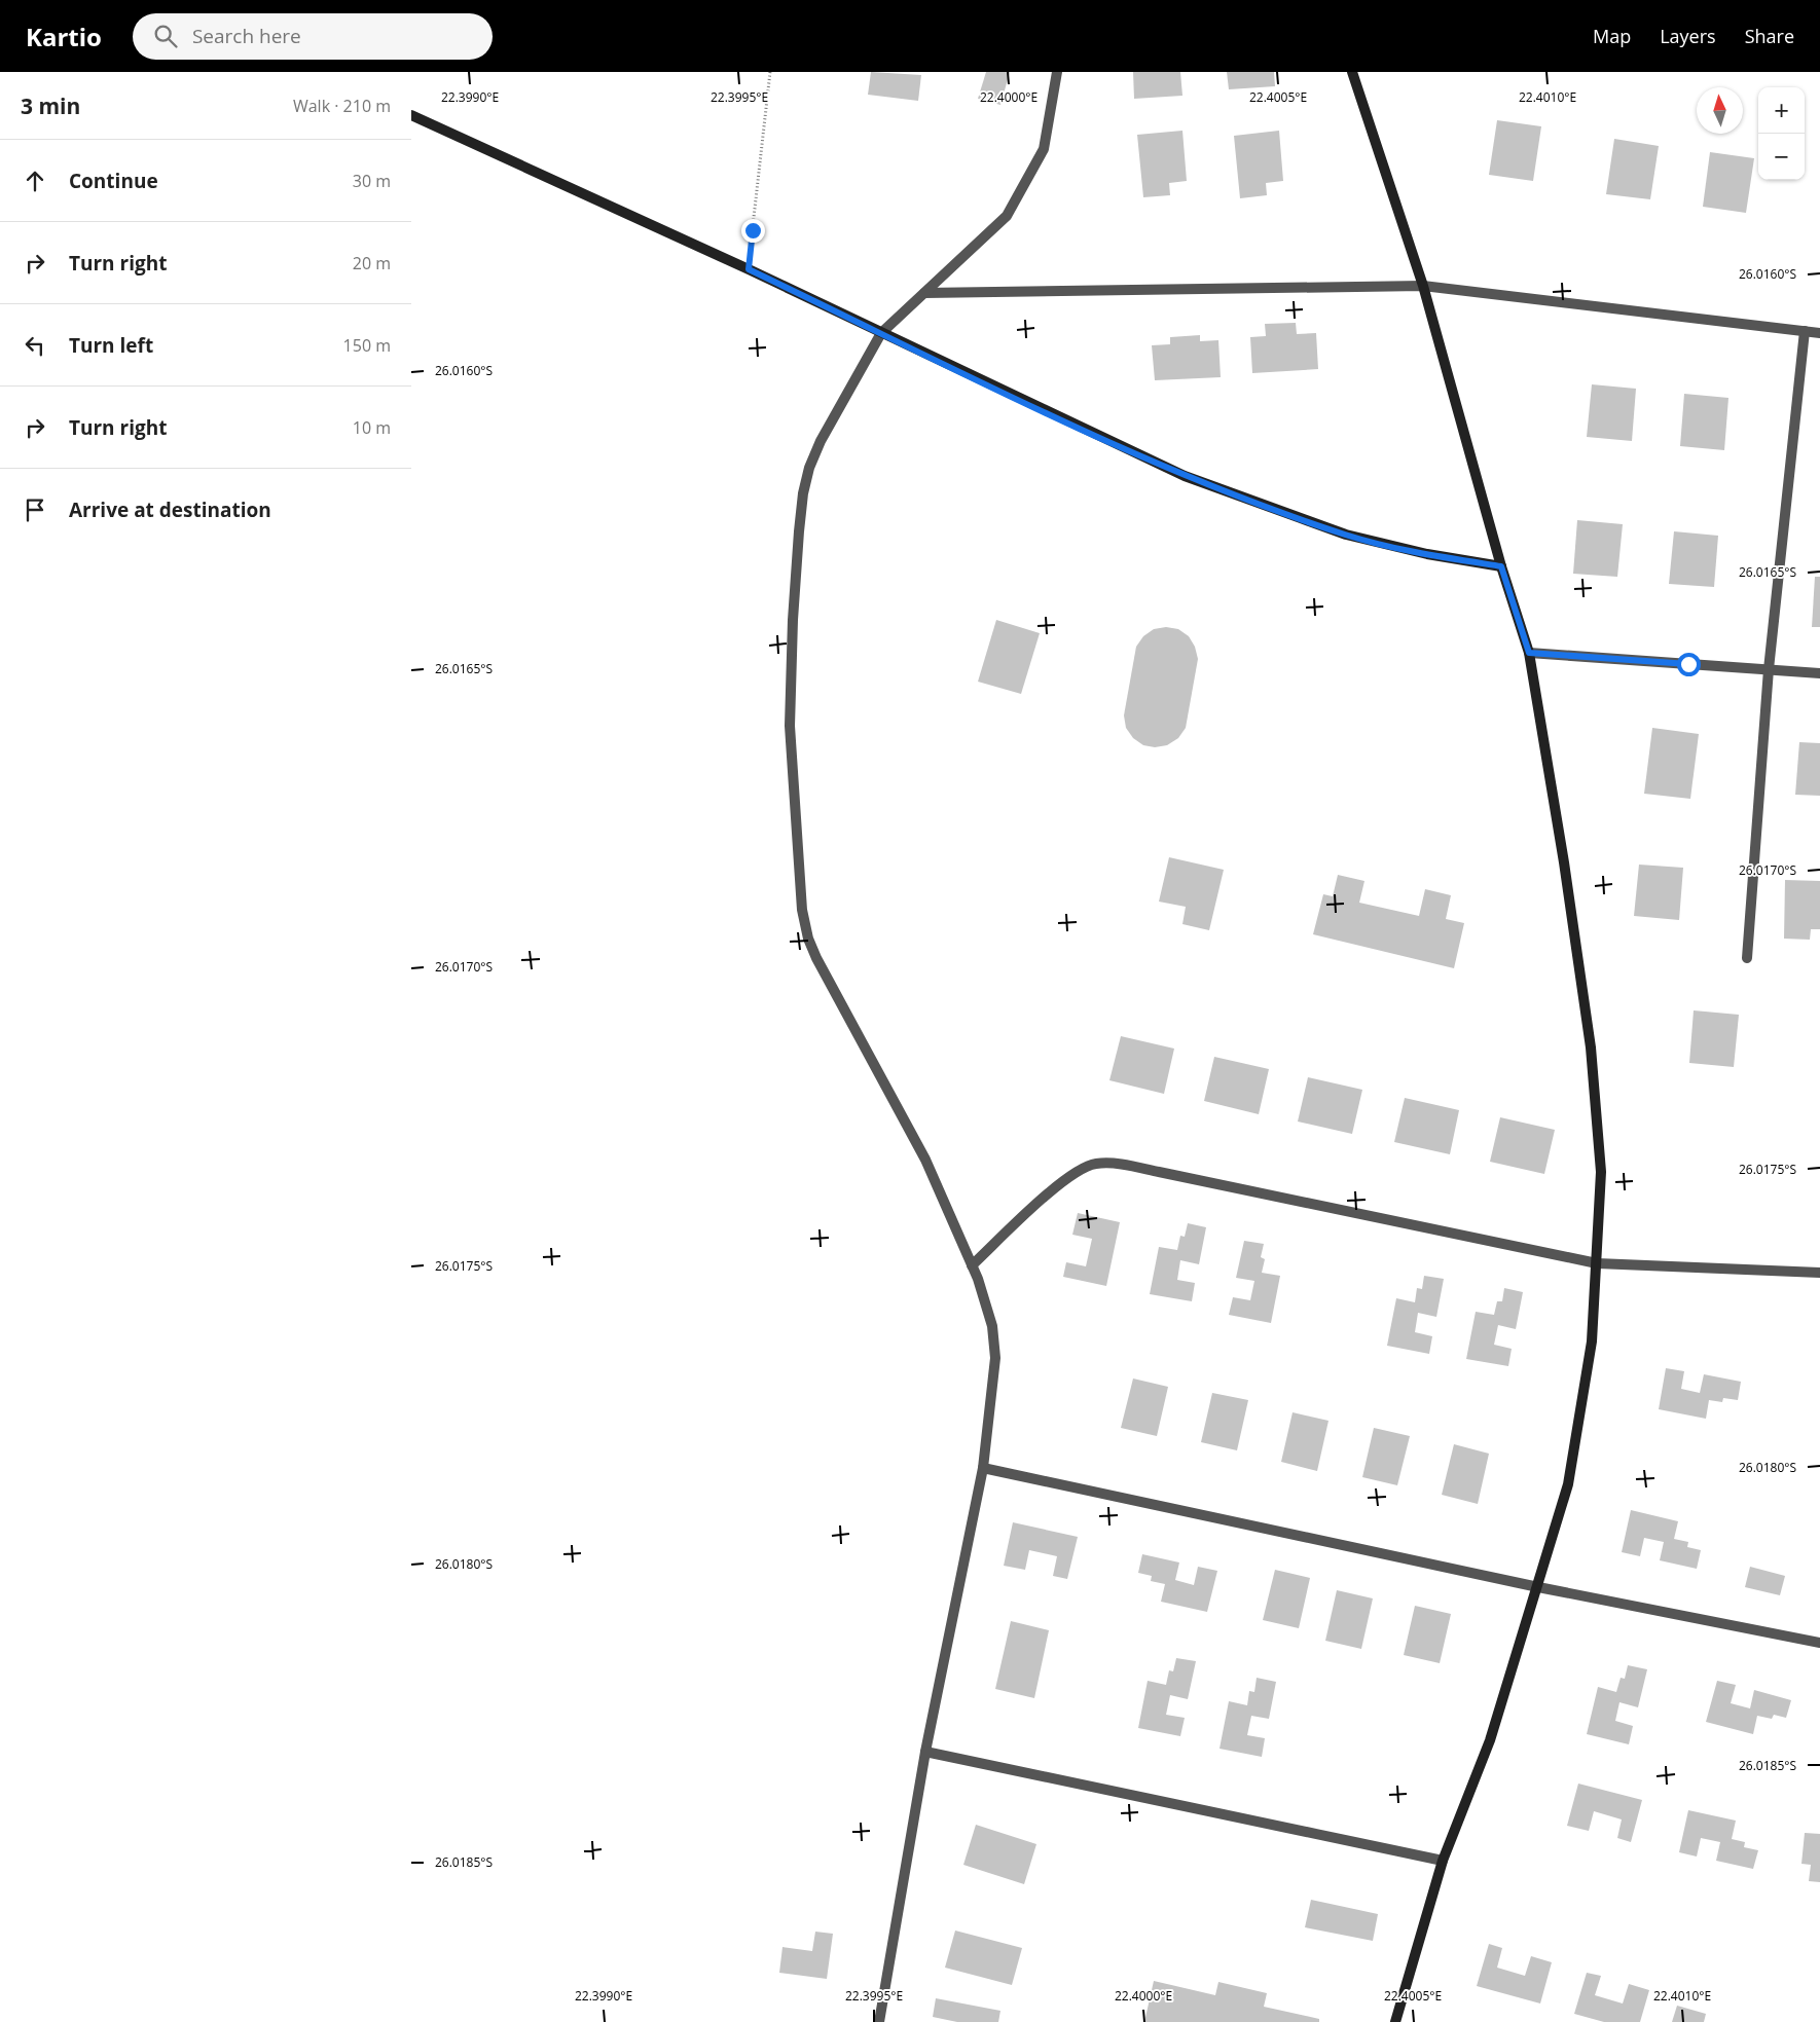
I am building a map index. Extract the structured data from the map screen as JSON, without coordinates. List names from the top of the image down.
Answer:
{
  "north": "top",
  "page": {
    "header": "Kartio",
    "search": "Search here",
    "nav": ["Map", "Layers", "Share"],
    "heading": ["3 min", "Walk · 210 m"],
    "map_buttons": ["+", "−"],
    "list": [
      ["Continue", "30 m"],
      ["Turn right", "20 m"],
      ["Turn left", "150 m"],
      ["Turn right", "10 m"],
      "Arrive at destination"
    ]
  },
  "coordinates": [
    "22.3990°E",
    "22.3995°E",
    "22.4000°E",
    "22.4005°E",
    "22.4010°E",
    "26.0160°S",
    "26.0165°S",
    "26.0170°S",
    "26.0175°S",
    "26.0180°S",
    "26.0185°S"
  ]
}
